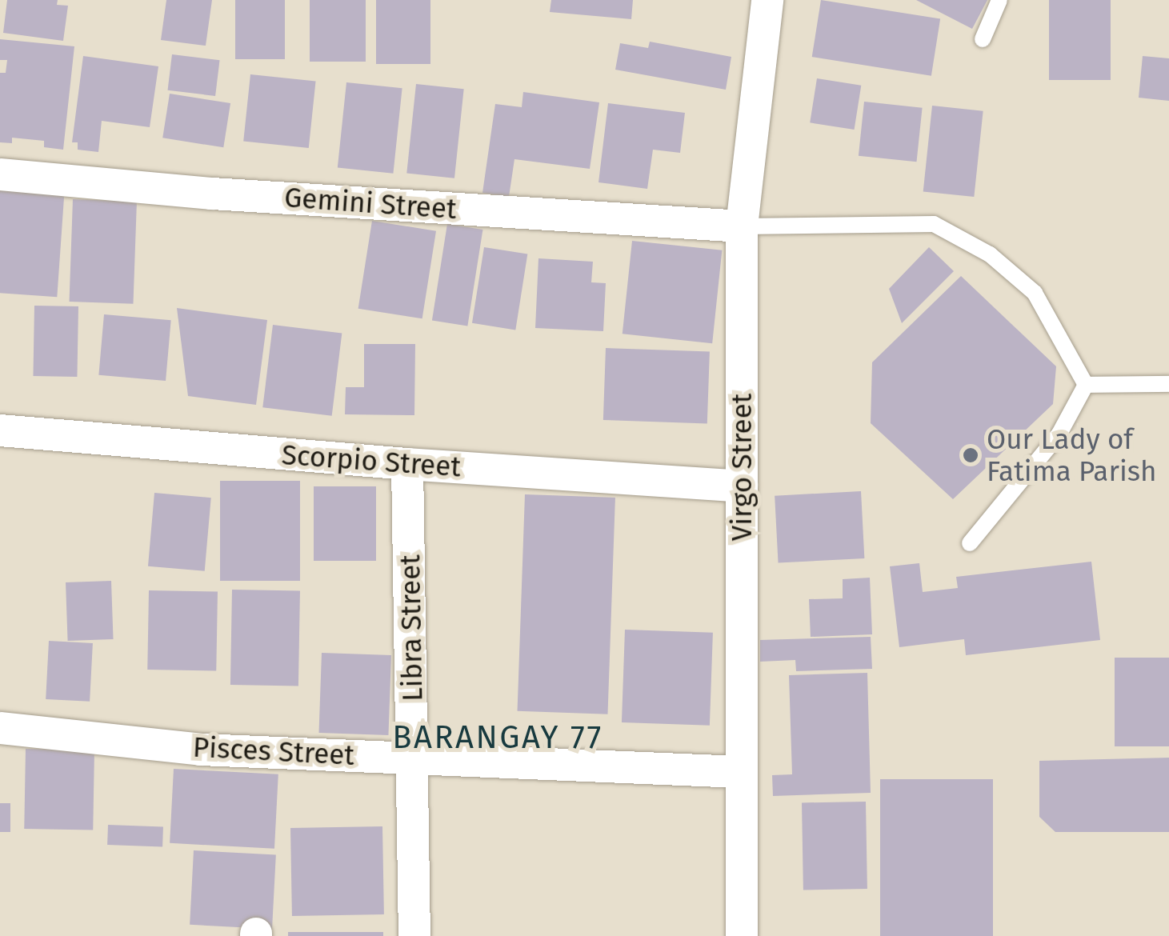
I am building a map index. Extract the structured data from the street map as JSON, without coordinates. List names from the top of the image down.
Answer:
{
  "streets": {
    "street": [
      "Gemini Street",
      "Scorpio Street",
      "Virgo Street",
      "Libra Street",
      "Pisces Street"
    ]
  },
  "crossings": [
    ["Gemini Street", "Virgo Street"],
    ["Scorpio Street", "Virgo Street"],
    ["Scorpio Street", "Libra Street"],
    ["Virgo Street", "Pisces Street"],
    ["Libra Street", "Pisces Street"]
  ],
  "districts": ["BARANGAY 77"],
  "places": ["Our Lady of Fatima Parish"]
}
